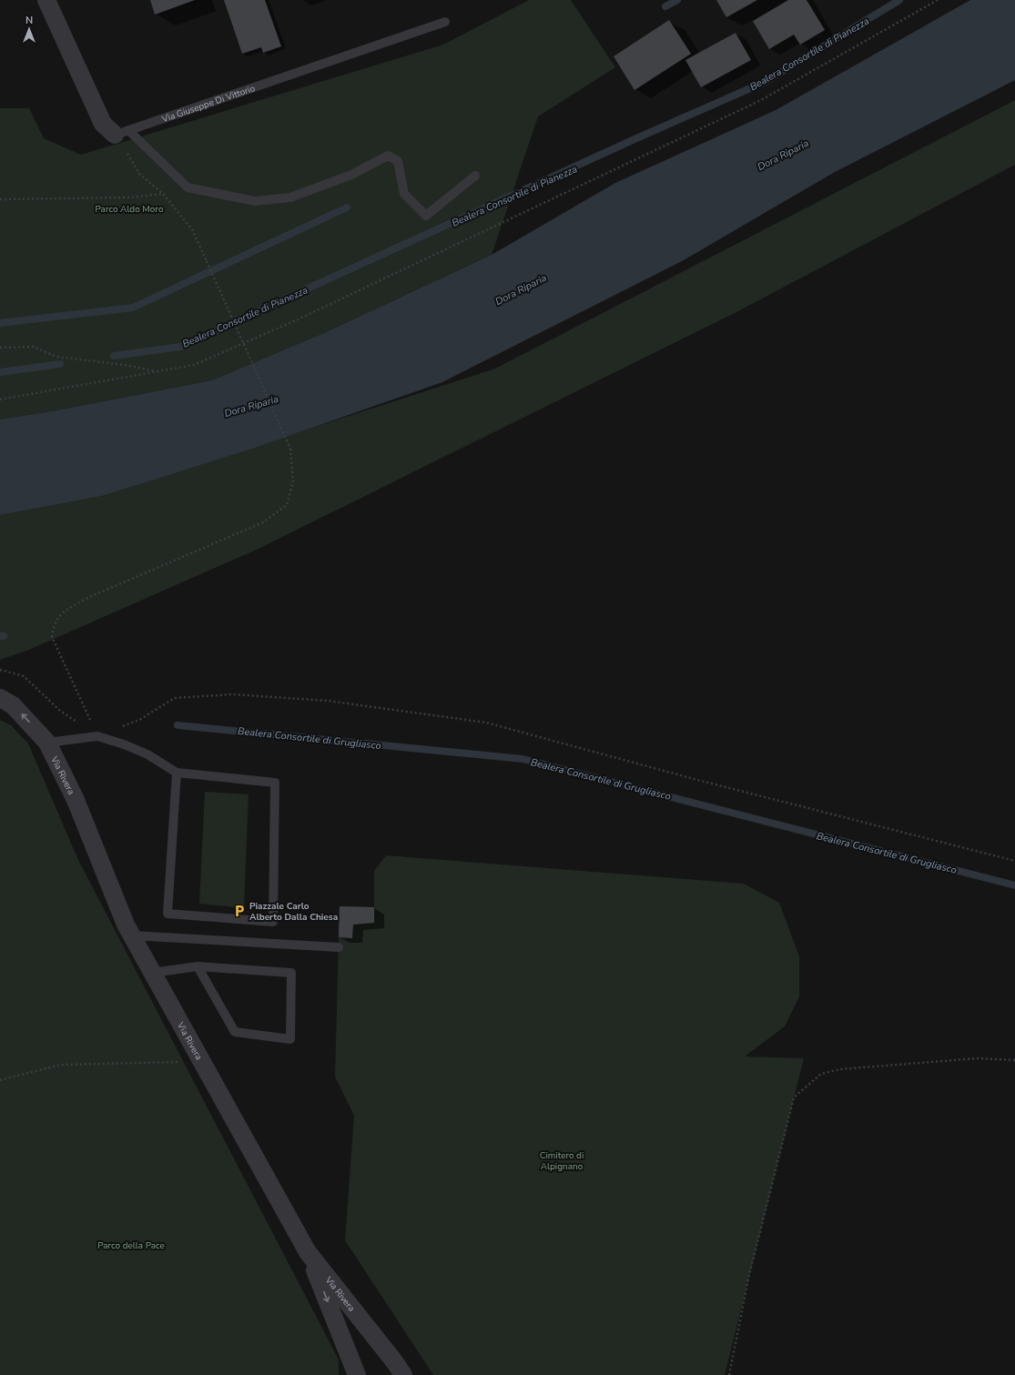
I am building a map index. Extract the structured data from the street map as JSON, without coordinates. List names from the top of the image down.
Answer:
{
  "streets": {
    "street": ["Via Rivera"],
    "lane": ["Via Giuseppe Di Vittorio"]
  },
  "water": ["Bealera Consortile di Pianezza", "Dora Riparia", "Bealera Consortile di Grugliasco"],
  "parks": ["Parco Aldo Moro", "Cimitero di Alpignano", "Parco della Pace"],
  "places": {
    "parking": ["Piazzale Carlo Alberto Dalla Chiesa"]
  },
  "north": "top"
}
